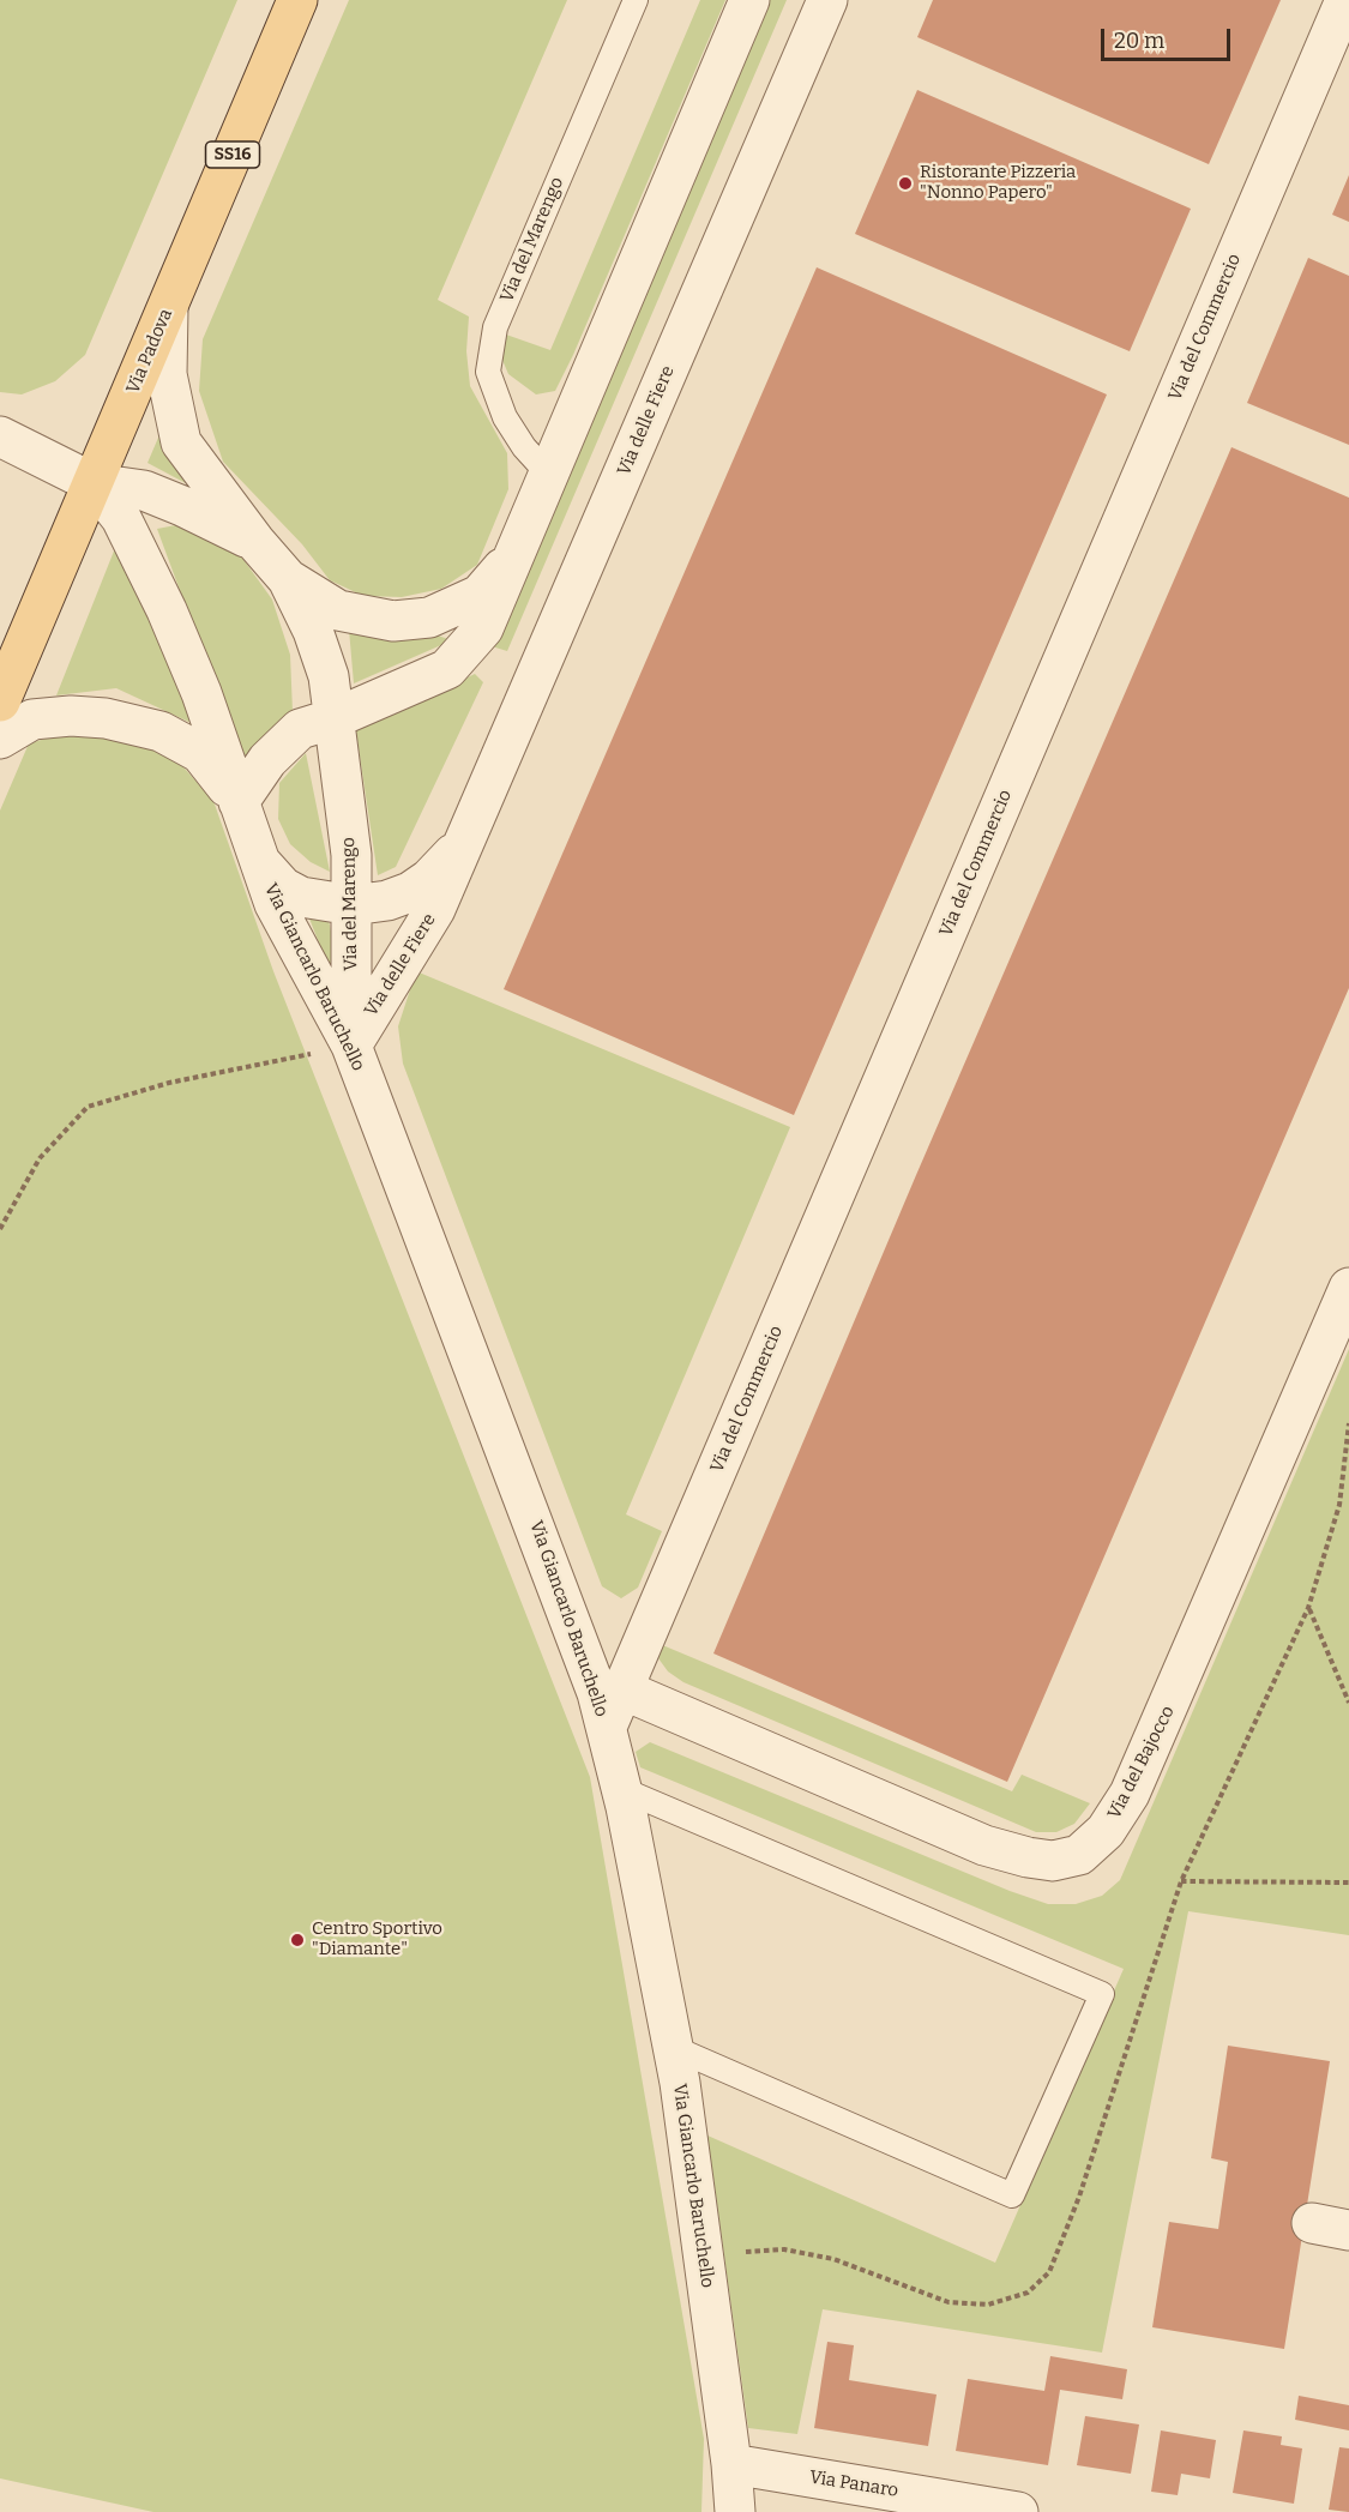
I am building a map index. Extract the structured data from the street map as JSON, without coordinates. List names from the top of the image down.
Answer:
{
  "streets": {
    "main road": ["SS16", "Via Padova"],
    "street": [
      "Via del Marengo",
      "Via del Commercio",
      "Via delle Fiere",
      "Via Giancarlo Baruchello",
      "Via del Bajocco",
      "Via Panaro"
    ]
  },
  "crossings": [
    ["Via del Marengo", "Via Padova"],
    ["Via del Marengo", "Via delle Fiere"],
    ["Via del Marengo", "Via Giancarlo Baruchello"],
    ["Via del Commercio", "Via Giancarlo Baruchello"],
    ["Via del Commercio", "Via del Bajocco"],
    ["Via Padova", "Via Giancarlo Baruchello"],
    ["Via delle Fiere", "Via Giancarlo Baruchello"],
    ["Via Giancarlo Baruchello", "Via Panaro"]
  ],
  "places": ["Ristorante Pizzeria \"Nonno Papero\"", "Centro Sportivo \"Diamante\""],
  "scale_bar": "20 m"
}
